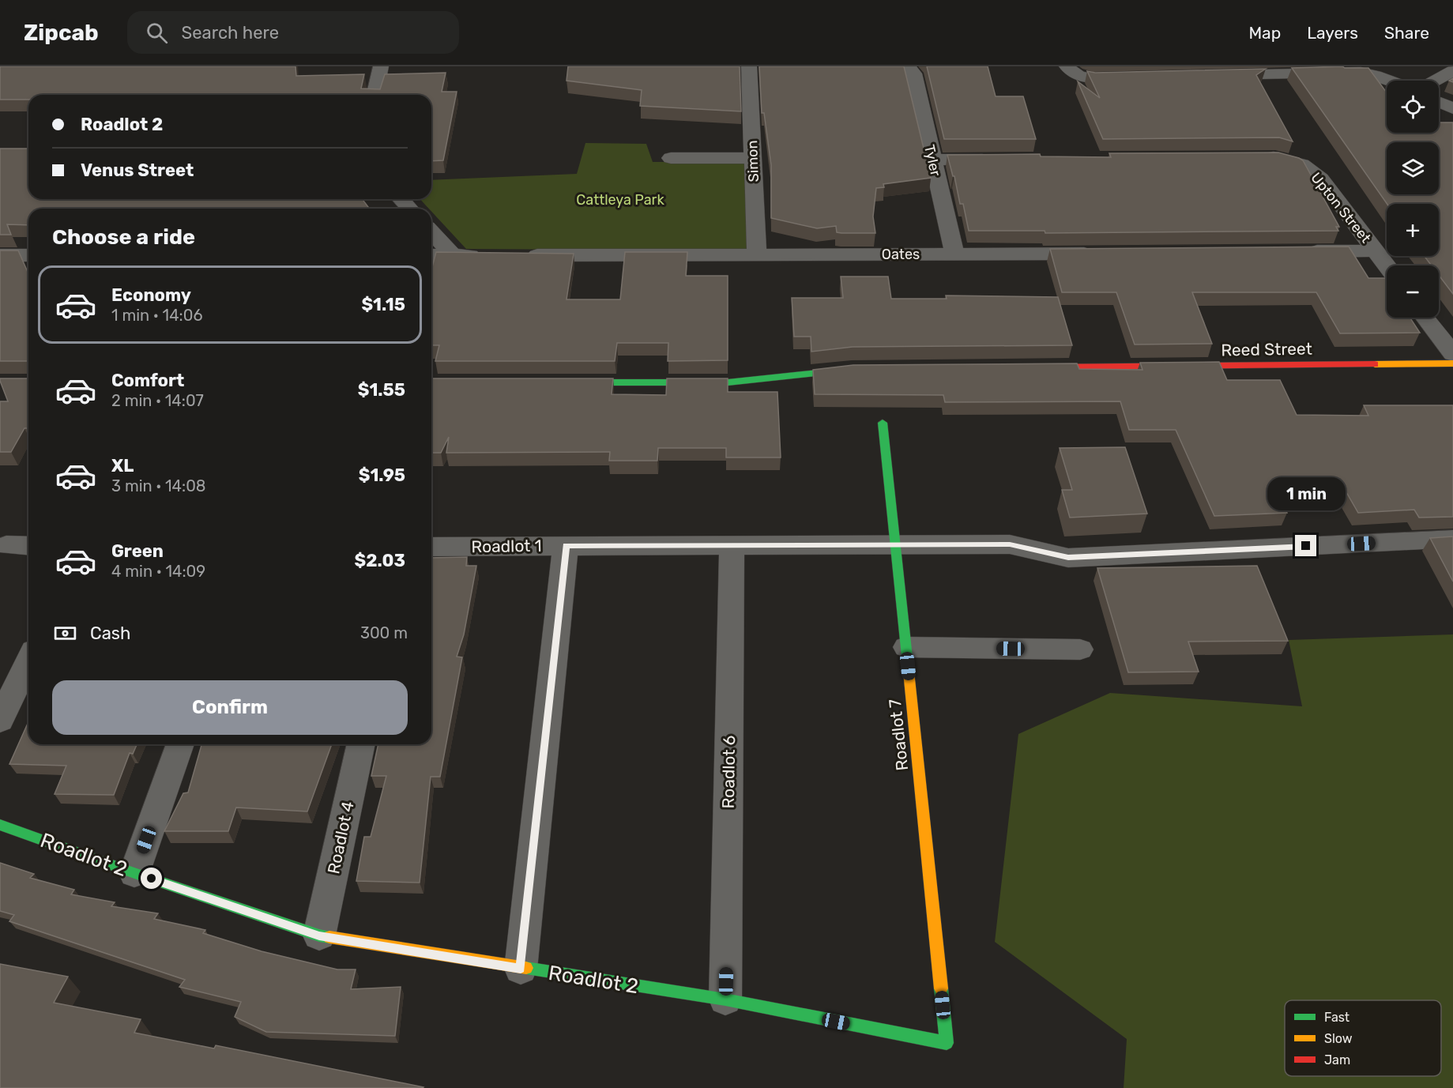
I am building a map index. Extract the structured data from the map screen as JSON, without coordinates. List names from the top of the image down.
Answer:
{
  "streets": {
    "street": [
      "Tyler",
      "Simon",
      "Upton Street",
      "Oates",
      "Reed Street",
      "Roadlot 1",
      "Roadlot 7",
      "Roadlot 6",
      "Roadlot 4",
      "Roadlot 2"
    ]
  },
  "crossings": [
    ["Tyler", "Oates"],
    ["Simon", "Oates"],
    ["Roadlot 1", "Roadlot 7"],
    ["Roadlot 1", "Roadlot 6"],
    ["Roadlot 7", "Roadlot 2"],
    ["Roadlot 6", "Roadlot 2"],
    ["Roadlot 4", "Roadlot 2"]
  ],
  "parks": ["Cattleya Park"],
  "legend": ["Fast", "Slow", "Jam"],
  "page": {
    "header": "Zipcab",
    "search": "Search here",
    "nav": ["Map", "Layers", "Share"],
    "map_buttons": ["+", "−"],
    "banner": ["Roadlot 2", "Venus Street"],
    "heading": "Choose a ride",
    "list": [
      {
        "name": "Economy",
        "note": "1 min · 14:06",
        "value": "$1.15"
      },
      {
        "name": "Comfort",
        "note": "2 min · 14:07",
        "value": "$1.55"
      },
      {
        "name": "XL",
        "note": "3 min · 14:08",
        "value": "$1.95"
      },
      {
        "name": "Green",
        "note": "4 min · 14:09",
        "value": "$2.03"
      }
    ],
    "bubble": "1 min",
    "pay": ["Cash", "300 m"],
    "buttons": "Confirm"
  }
}
